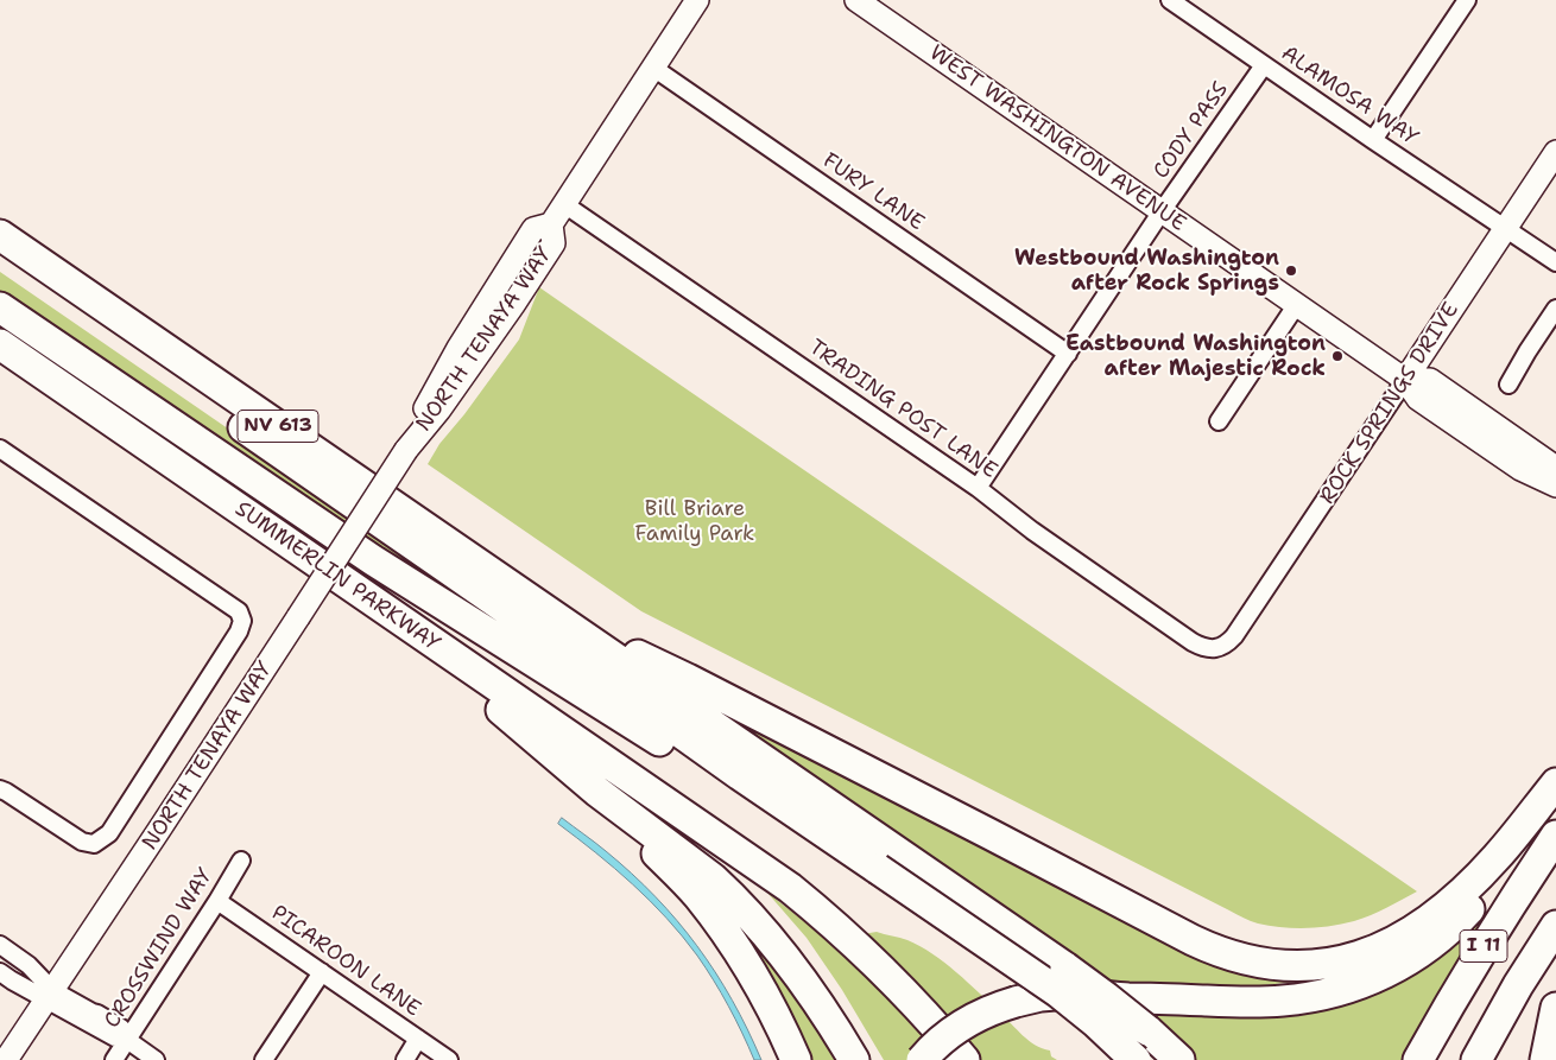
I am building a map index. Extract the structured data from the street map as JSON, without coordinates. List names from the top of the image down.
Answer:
{
  "streets": {
    "highway": ["NV 613", "SUMMERLIN PARKWAY", "I 11"],
    "main road": ["WEST WASHINGTON AVENUE", "NORTH TENAYA WAY", "ROCK SPRINGS DRIVE"],
    "street": [
      "ALAMOSA WAY",
      "CODY PASS",
      "FURY LANE",
      "TRADING POST LANE",
      "CROSSWIND WAY",
      "PICAROON LANE"
    ]
  },
  "crossings": [
    ["ALAMOSA WAY", "CODY PASS"],
    ["ALAMOSA WAY", "ROCK SPRINGS DRIVE"],
    ["CODY PASS", "WEST WASHINGTON AVENUE"],
    ["CODY PASS", "FURY LANE"],
    ["CODY PASS", "TRADING POST LANE"],
    ["WEST WASHINGTON AVENUE", "ROCK SPRINGS DRIVE"],
    ["FURY LANE", "NORTH TENAYA WAY"],
    ["NORTH TENAYA WAY", "TRADING POST LANE"],
    ["ROCK SPRINGS DRIVE", "TRADING POST LANE"],
    ["CROSSWIND WAY", "PICAROON LANE"]
  ],
  "parks": ["Bill Briare Family Park"],
  "places": ["Westbound Washington after Rock Springs", "Eastbound Washington after Majestic Rock"]
}
